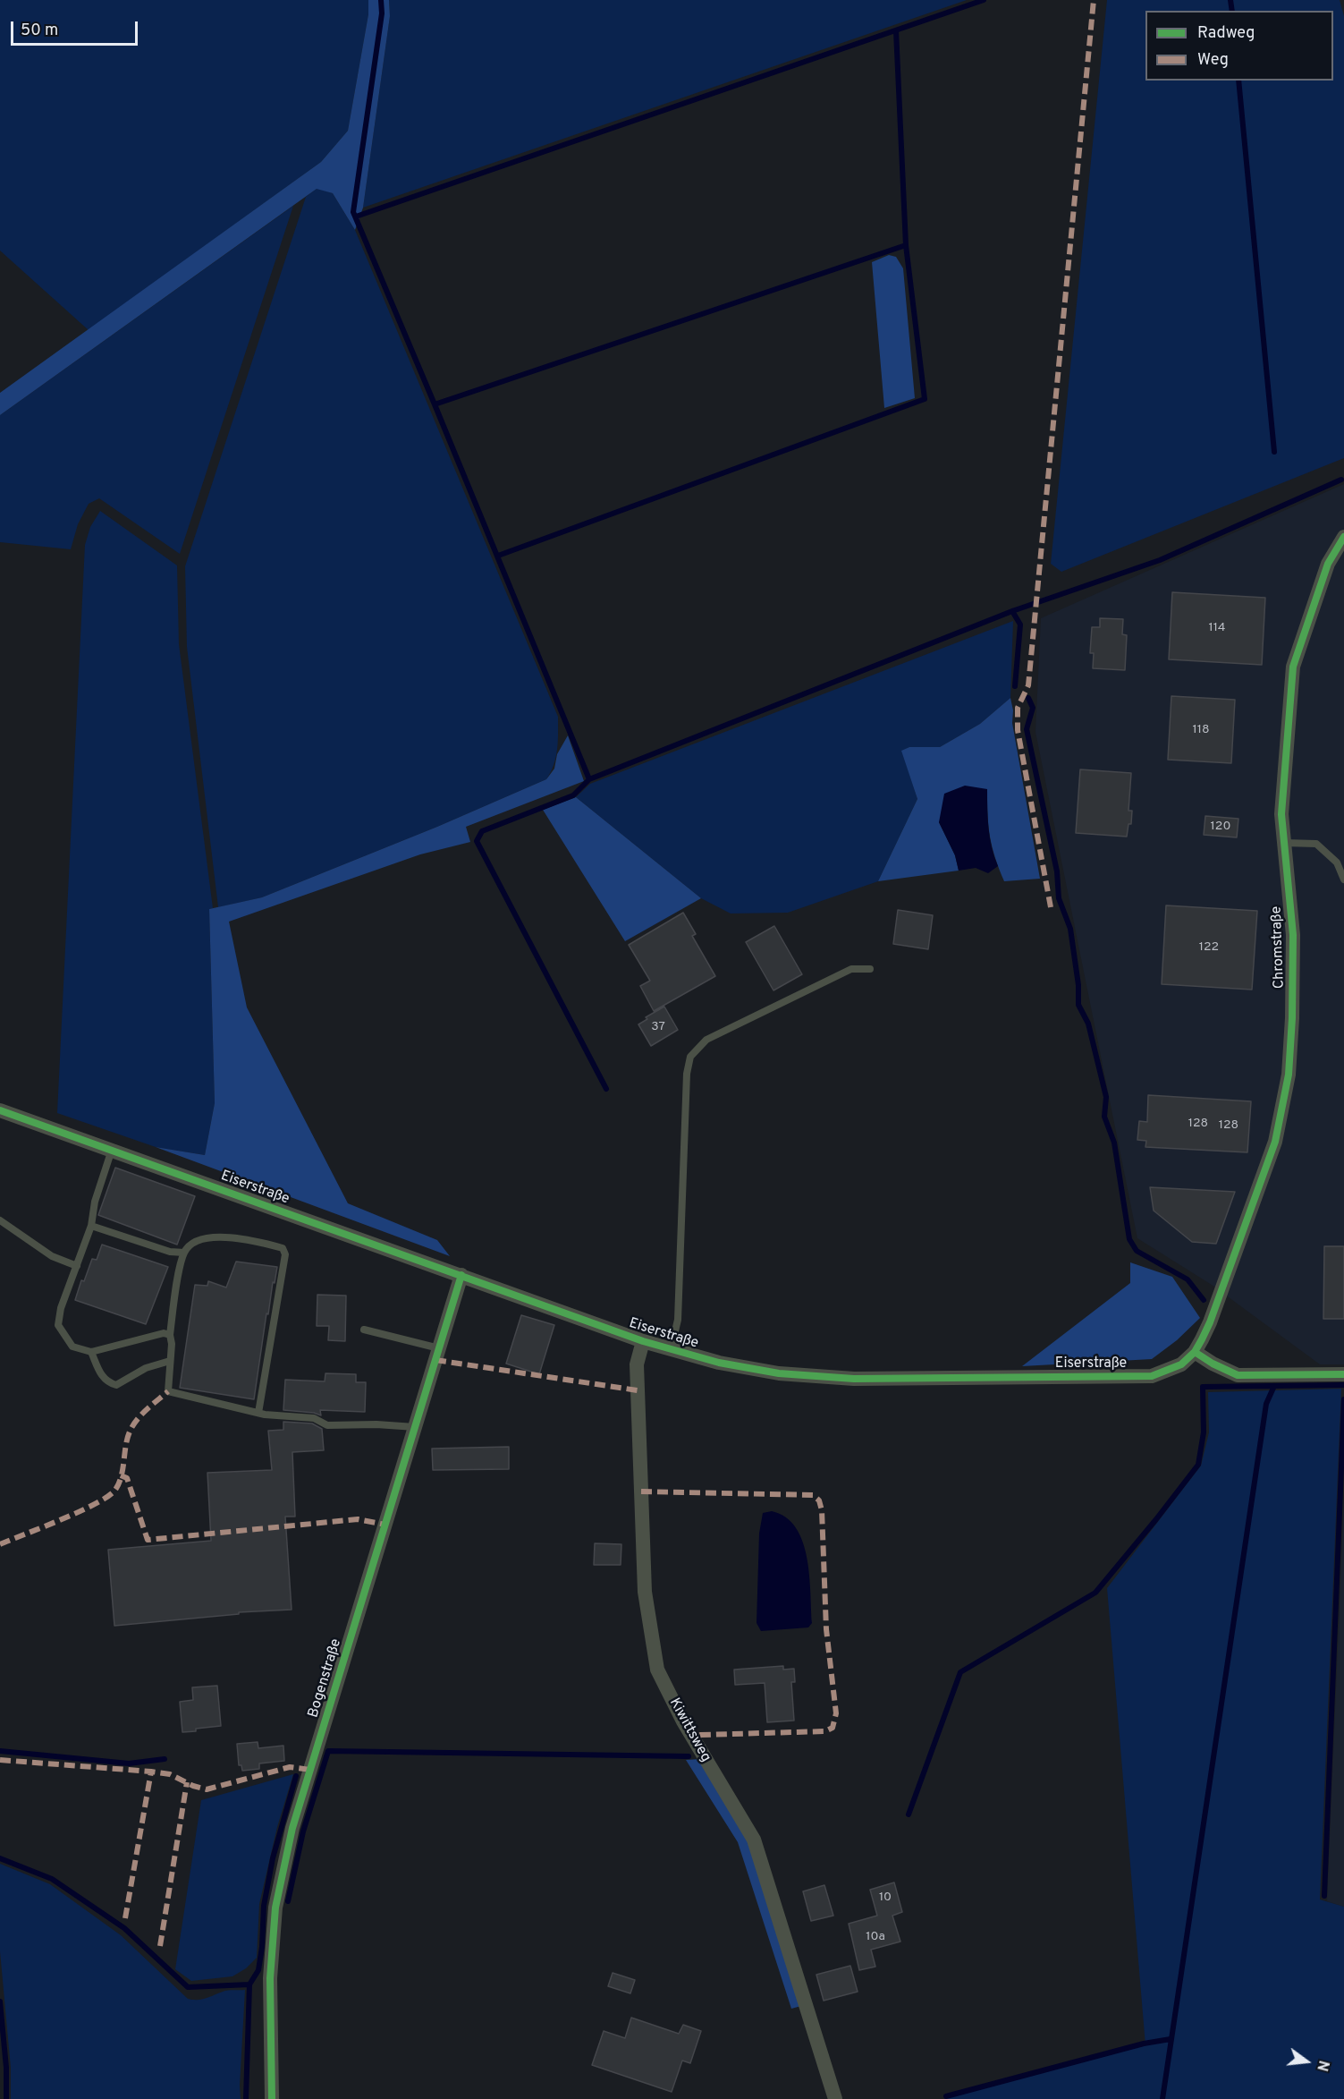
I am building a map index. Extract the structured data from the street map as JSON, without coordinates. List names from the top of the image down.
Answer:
{
  "streets": {
    "street": [
      "Chromstraße",
      "Eiserstraße",
      "Bogenstraße",
      "Kiwittsweg"
    ]
  },
  "crossings": [
    ["Chromstraße", "Eiserstraße"],
    ["Eiserstraße", "Bogenstraße"],
    ["Eiserstraße", "Kiwittsweg"]
  ],
  "house_numbers": [
    "114",
    "118",
    "120",
    "122",
    "37",
    "128",
    "128",
    "10",
    "10a"
  ],
  "legend": ["Radweg", "Weg"],
  "scale_bar": "50 m",
  "north": "right"
}
